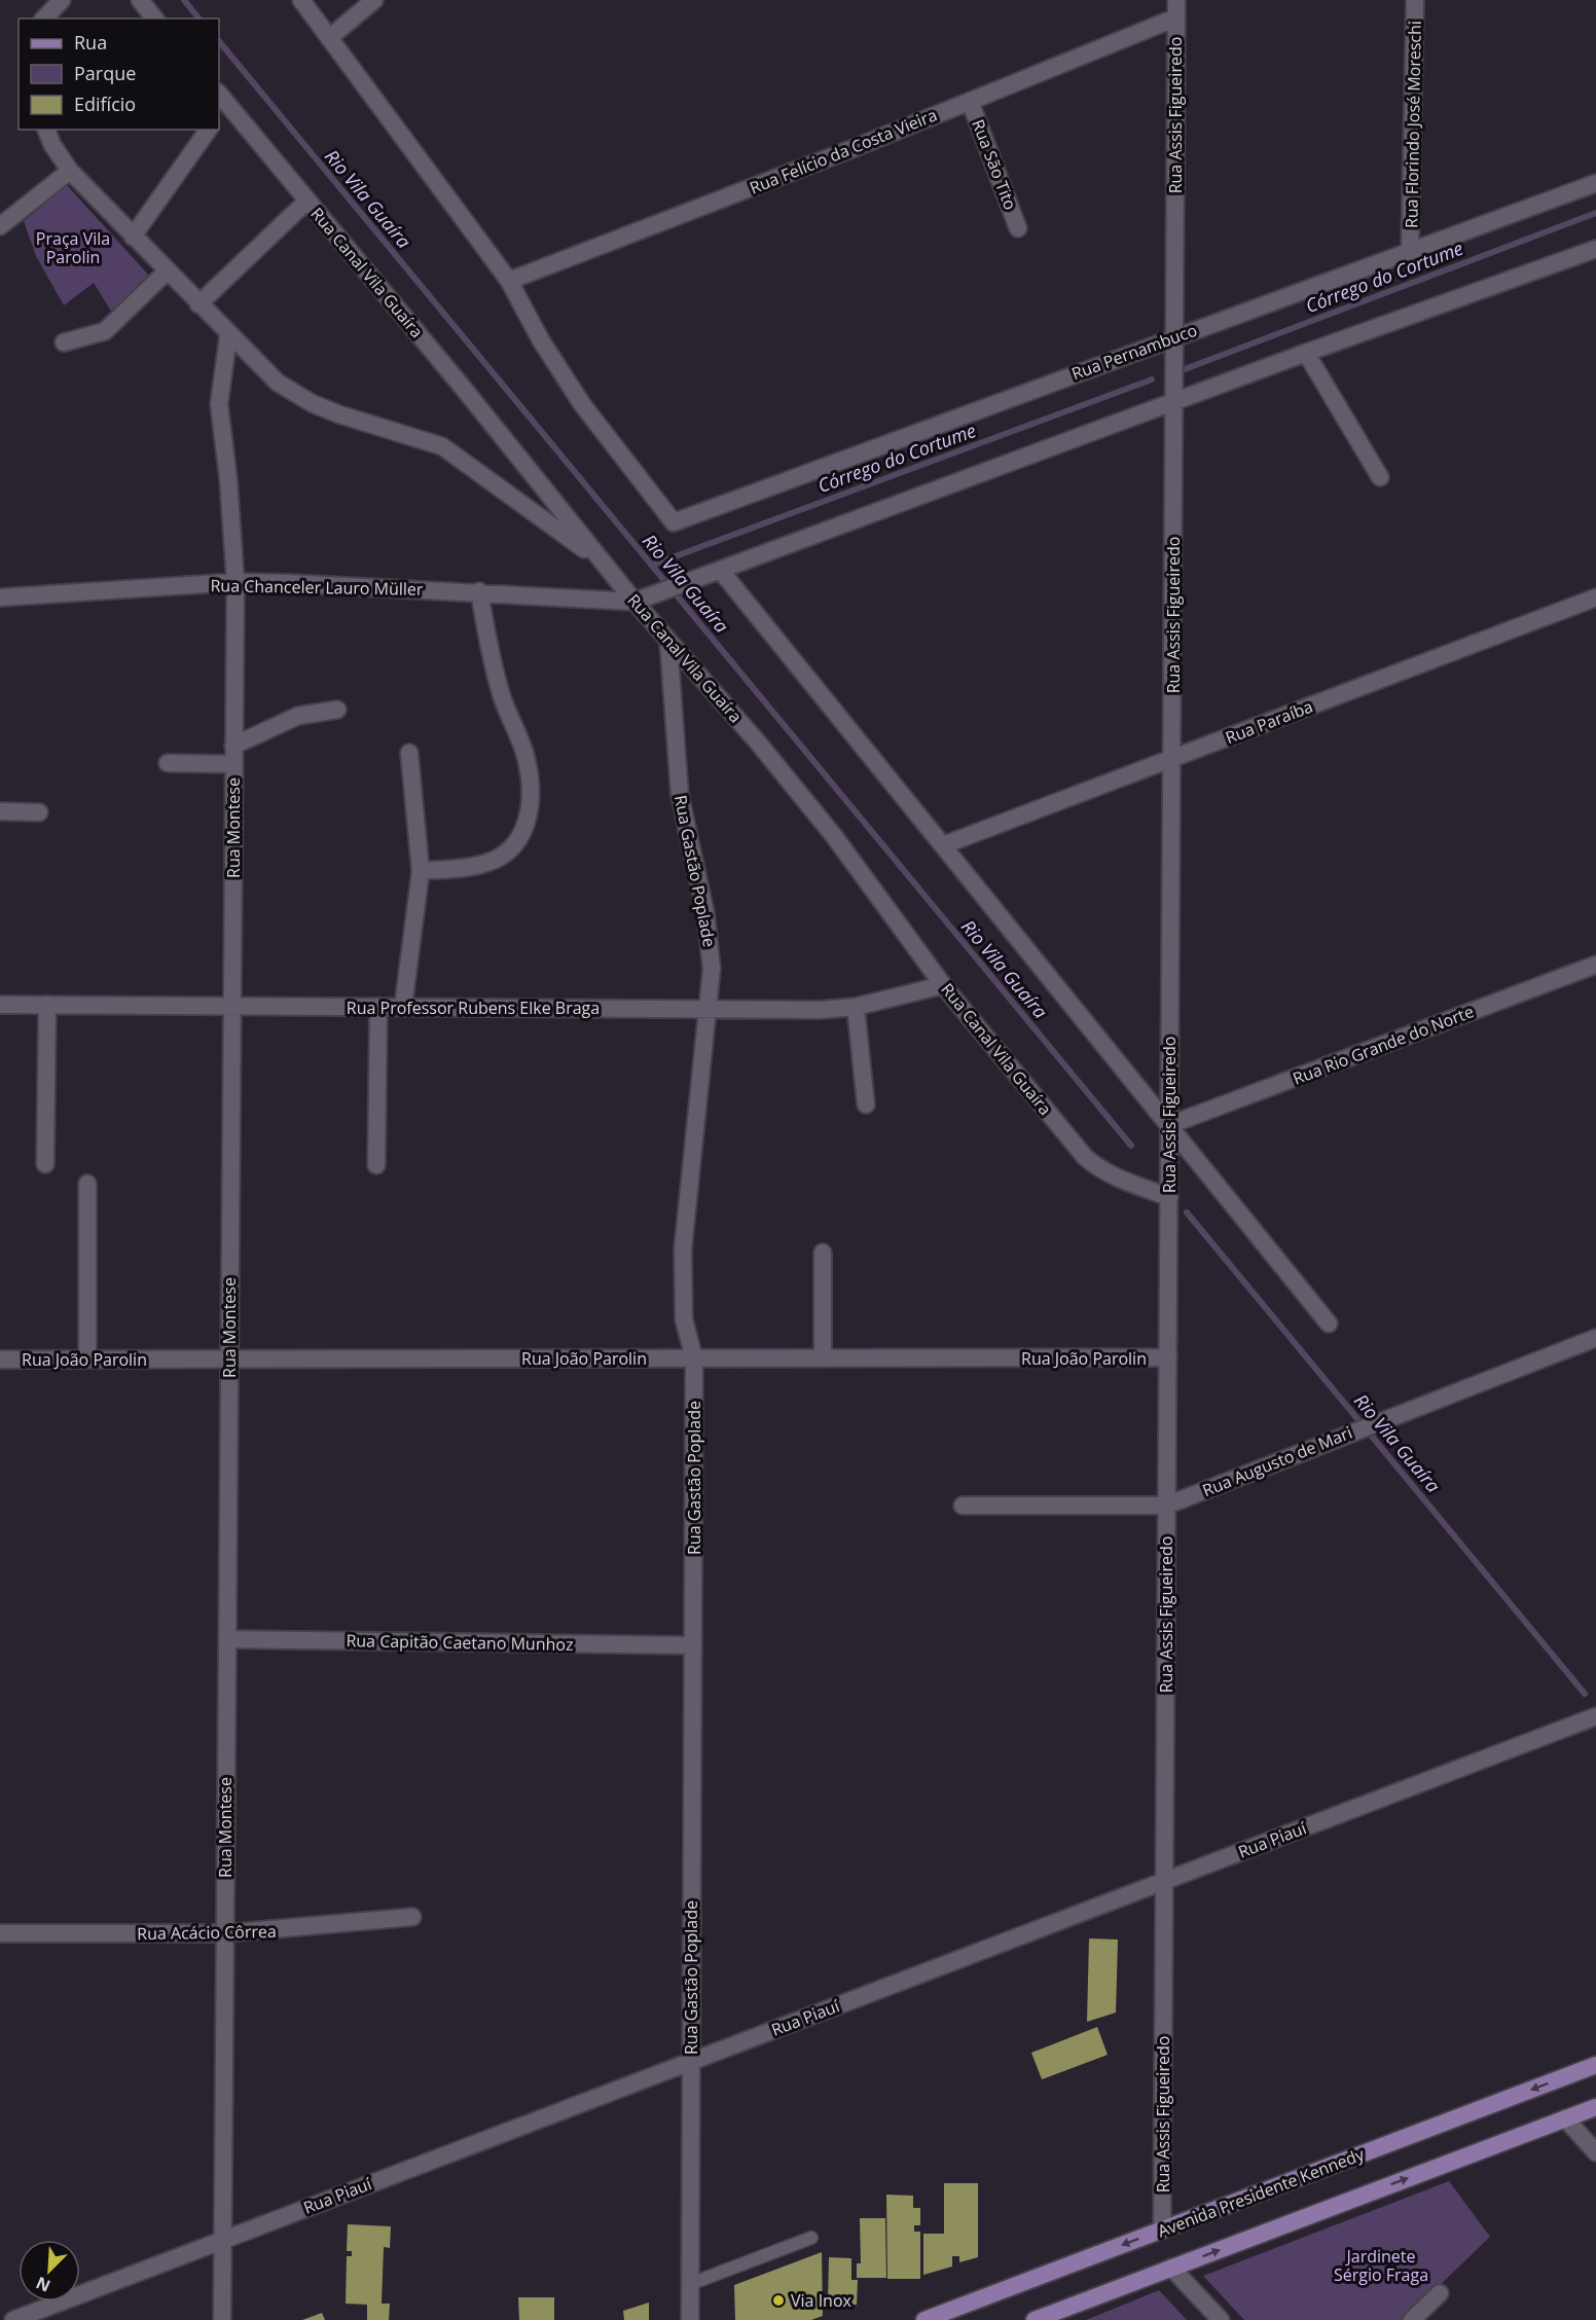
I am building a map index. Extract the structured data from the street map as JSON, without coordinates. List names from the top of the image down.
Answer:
{
  "streets": {
    "main road": ["Avenida Presidente Kennedy"],
    "street": [
      "Rua Assis Figueiredo",
      "Rua Florindo José Moreschi",
      "Rua Felício da Costa Vieira",
      "Rua São Tito",
      "Rua Canal Vila Guaíra",
      "Rua Pernambuco",
      "Rua Chanceler Lauro Müller",
      "Rua Paraíba",
      "Rua Montese",
      "Rua Gastão Poplade",
      "Rua Professor Rubens Elke Braga",
      "Rua Rio Grande do Norte",
      "Rua João Parolin",
      "Rua Augusto de Mari",
      "Rua Capitão Caetano Munhoz",
      "Rua Piauí",
      "Rua Acácio Côrrea"
    ]
  },
  "crossings": [
    ["Rua Assis Figueiredo", "Rua Felício da Costa Vieira"],
    ["Rua Assis Figueiredo", "Rua Canal Vila Guaíra"],
    ["Rua Assis Figueiredo", "Rua Pernambuco"],
    ["Rua Assis Figueiredo", "Rua Paraíba"],
    ["Rua Assis Figueiredo", "Rua Rio Grande do Norte"],
    ["Rua Assis Figueiredo", "Rua João Parolin"],
    ["Rua Assis Figueiredo", "Rua Augusto de Mari"],
    ["Rua Assis Figueiredo", "Rua Piauí"],
    ["Rua Assis Figueiredo", "Avenida Presidente Kennedy"],
    ["Rua Florindo José Moreschi", "Rua Pernambuco"],
    ["Rua Felício da Costa Vieira", "Rua São Tito"],
    ["Rua Felício da Costa Vieira", "Rua Pernambuco"],
    ["Rua Canal Vila Guaíra", "Rua Chanceler Lauro Müller"],
    ["Rua Canal Vila Guaíra", "Rua Gastão Poplade"],
    ["Rua Canal Vila Guaíra", "Rua Professor Rubens Elke Braga"],
    ["Rua Chanceler Lauro Müller", "Rua Montese"],
    ["Rua Montese", "Rua Professor Rubens Elke Braga"],
    ["Rua Montese", "Rua João Parolin"],
    ["Rua Montese", "Rua Capitão Caetano Munhoz"],
    ["Rua Montese", "Rua Piauí"],
    ["Rua Montese", "Rua Acácio Côrrea"],
    ["Rua Gastão Poplade", "Rua Professor Rubens Elke Braga"],
    ["Rua Gastão Poplade", "Rua João Parolin"],
    ["Rua Gastão Poplade", "Rua Capitão Caetano Munhoz"],
    ["Rua Gastão Poplade", "Rua Piauí"]
  ],
  "water": ["Rio Vila Guaíra", "Córrego do Cortume"],
  "parks": ["Praça Vila Parolin", "Jardinete Sérgio Fraga"],
  "places": ["Via Inox"],
  "legend": ["Rua", "Parque", "Edifício"],
  "north": "bottom left"
}
